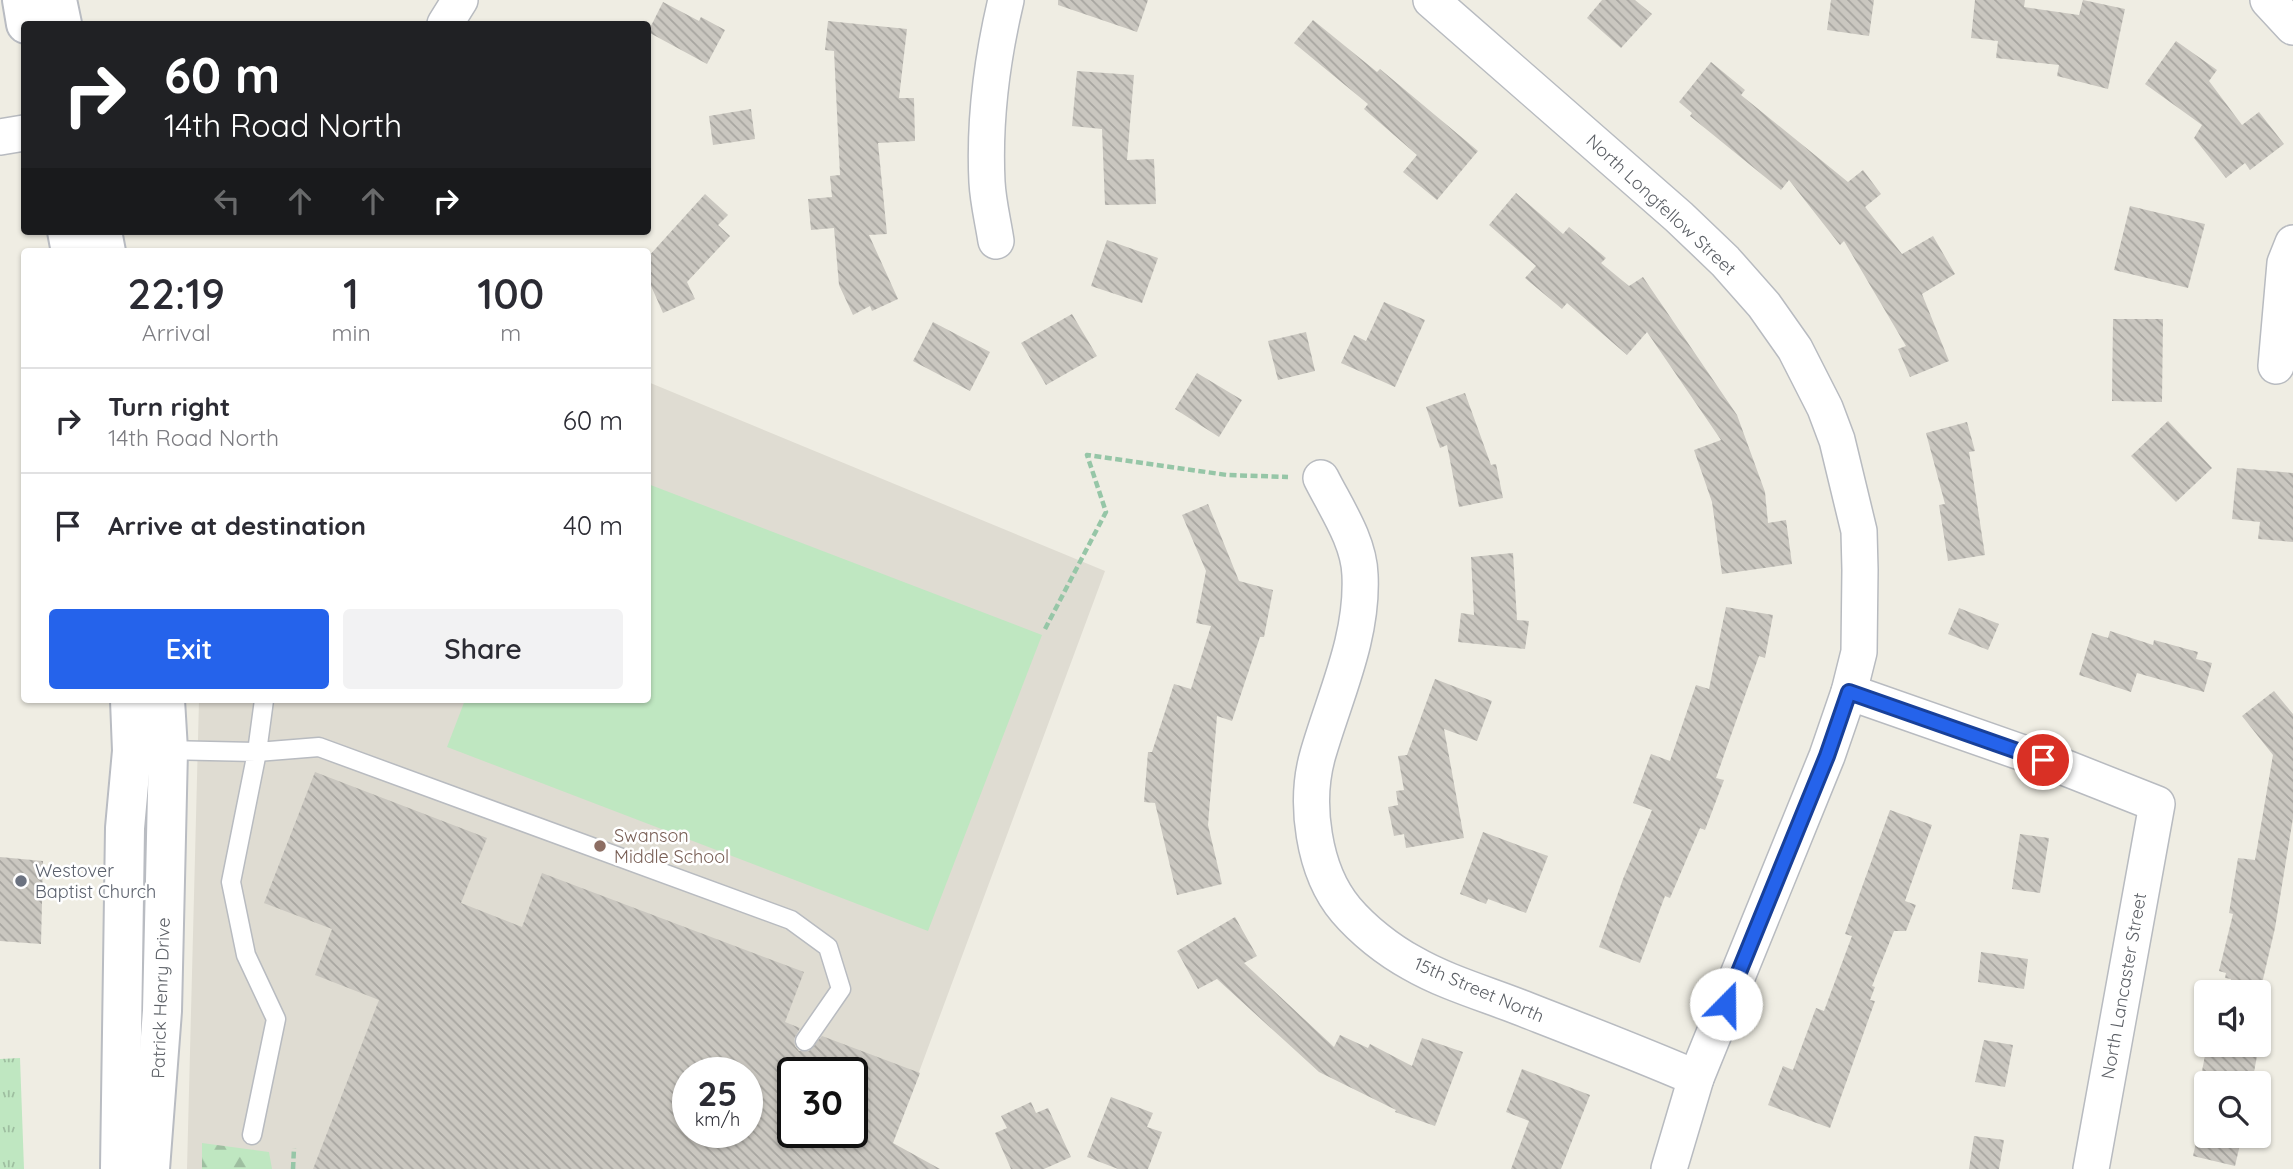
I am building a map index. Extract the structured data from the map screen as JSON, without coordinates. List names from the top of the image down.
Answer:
{
  "streets": {
    "street": [
      "North Longfellow Street",
      "North Lancaster Street",
      "15th Street North",
      "Patrick Henry Drive"
    ]
  },
  "crossings": [
    ["North Longfellow Street", "North Lancaster Street"],
    ["North Longfellow Street", "15th Street North"]
  ],
  "places": ["Swanson Middle School", "Westover Baptist Church"],
  "page": {
    "turn": ["60 m", "14th Road North"],
    "eta": [
      "22:19",
      "Arrival",
      "1",
      "min",
      "100",
      "m"
    ],
    "list": [
      {
        "name": "Turn right",
        "note": "14th Road North",
        "value": "60 m"
      },
      {
        "name": "Arrive at destination",
        "value": "40 m"
      }
    ],
    "buttons": ["Exit", "Share"],
    "speed": "25 km/h",
    "limit": "30"
  }
}
